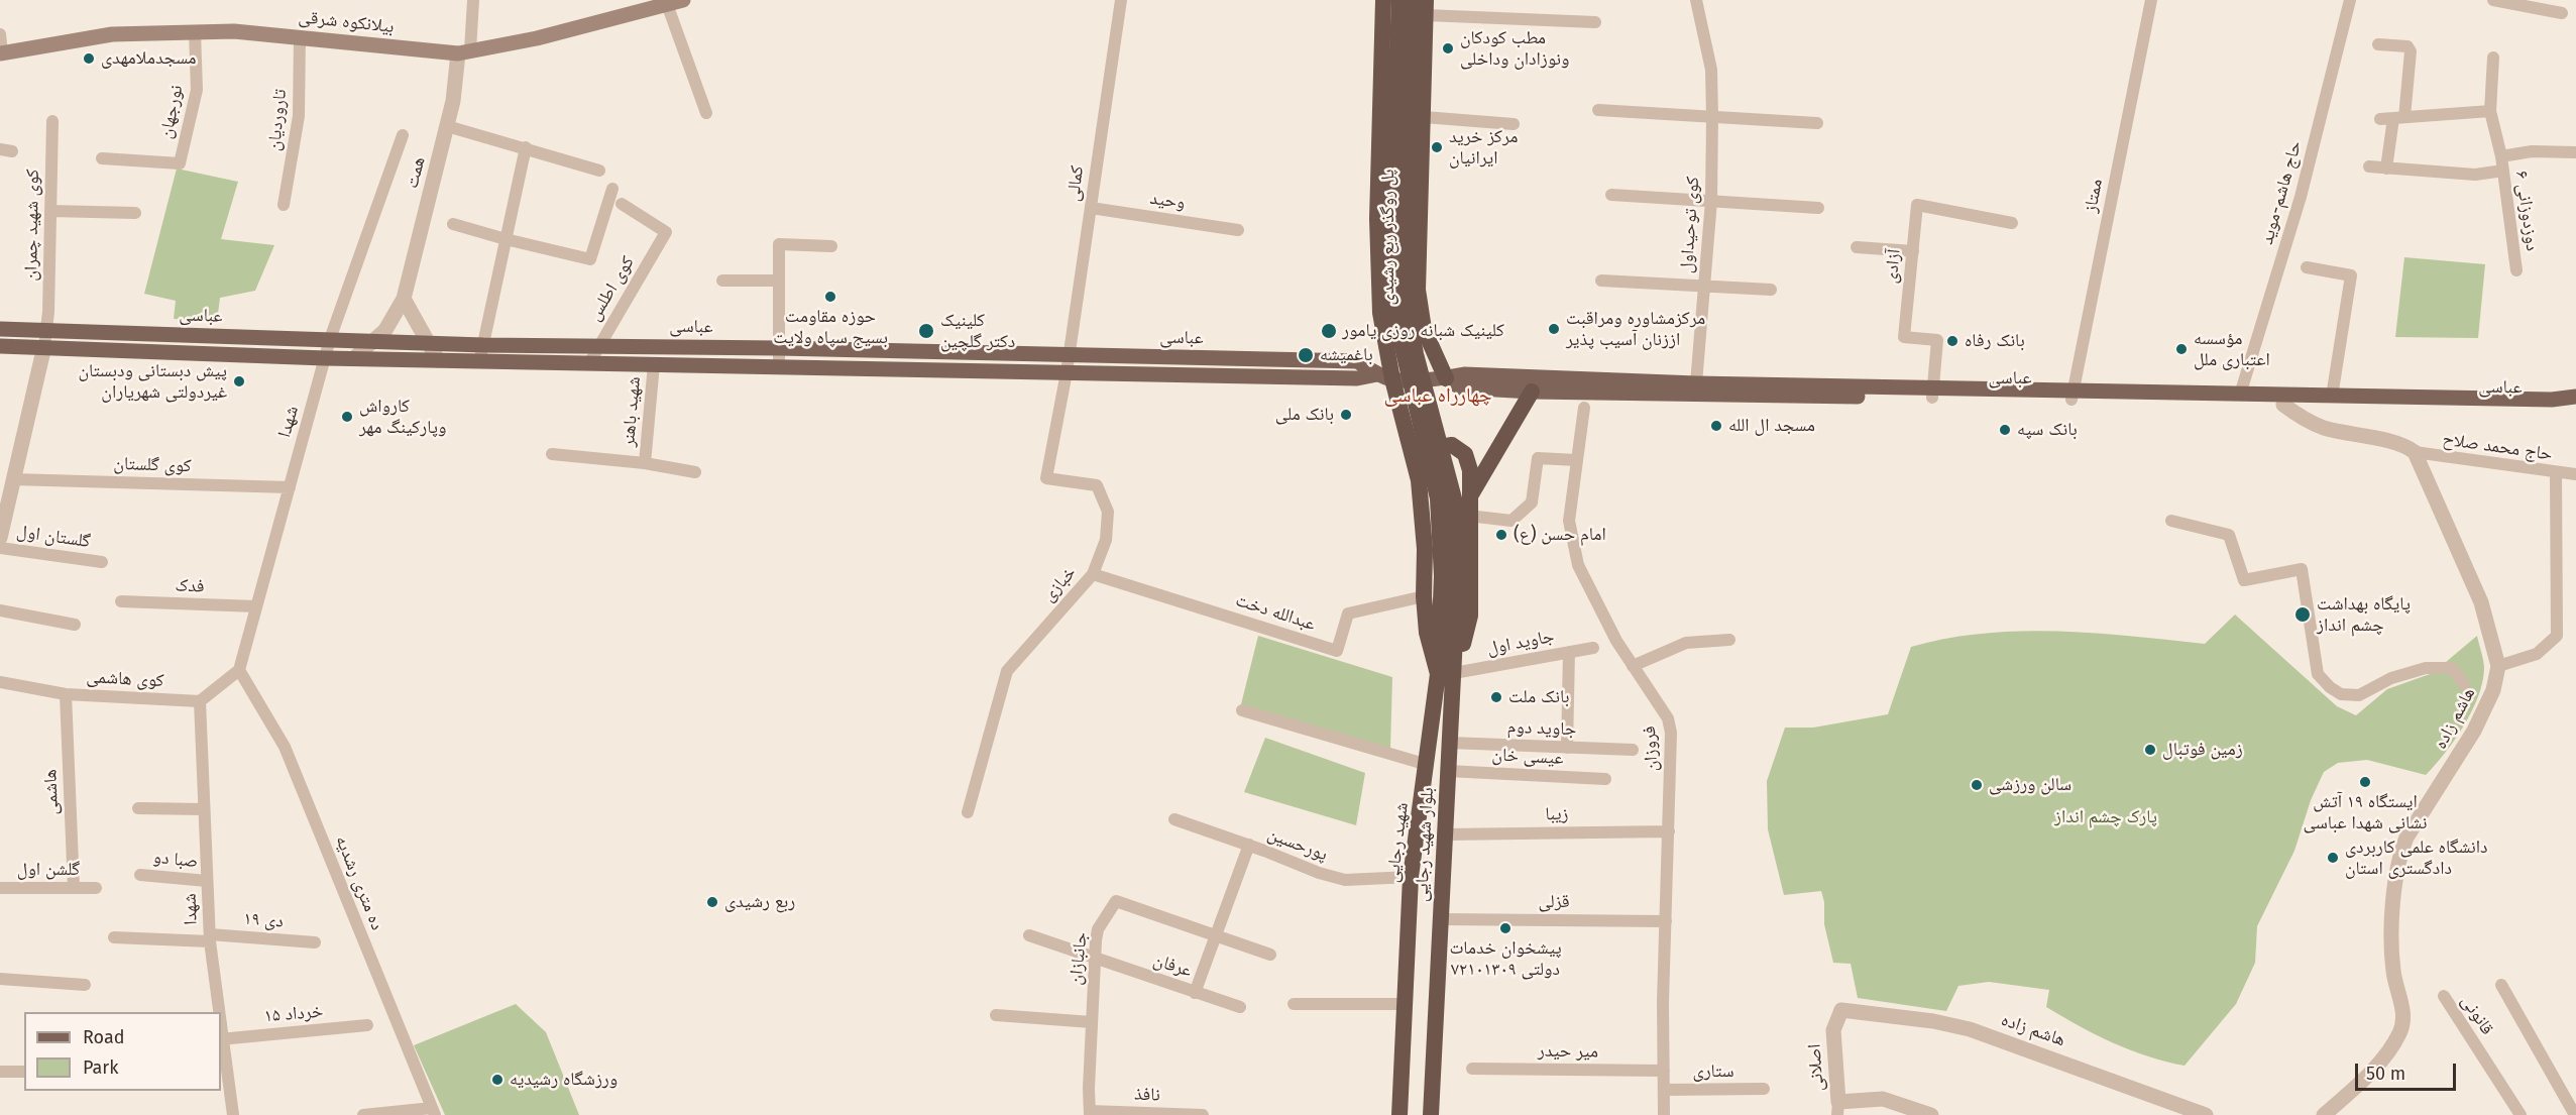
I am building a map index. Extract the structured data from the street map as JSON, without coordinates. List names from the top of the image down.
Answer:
{
  "streets": {
    "highway": ["پل روگذر ربع رشیدی", "شهید رجایی", "بلوار شهید رجایی"],
    "main road": ["بیلانکوه شرقی", "عباسى"],
    "street": [
      "نورجهان",
      "تاروردیان",
      "همت",
      "کمالی",
      "حاج هاشم-موید",
      "ممتاز",
      "وحید",
      "دوزدوزانی ۶",
      "کوی شهید چمران",
      "کوی توحیداول",
      "آزادی",
      "کوی اطلس",
      "شهید باهنر",
      "شهدا",
      "حاج محمد صلاح",
      "کوی گلستان",
      "گلستان اول",
      "خبازی",
      "فدک",
      "عبدالله دخت",
      "جاوید اول",
      "کوی هاشمی",
      "هاشم زاده",
      "جاوید دوم",
      "فروزان",
      "عیسی خان",
      "هاشمی",
      "زیبا",
      "پورحسین",
      "صبا دو",
      "گلشن اول",
      "ده متری رشدیه",
      "قزلی",
      "۱۹ دی",
      "جانبازان",
      "عرفان",
      "۱۵ خرداد",
      "قانونی",
      "میر حیدر",
      "اصلانی",
      "ستاری",
      "نافذ"
    ]
  },
  "crossings": [
    ["بیلانکوه شرقی", "نورجهان"],
    ["بیلانکوه شرقی", "تاروردیان"],
    ["بیلانکوه شرقی", "همت"],
    ["همت", "عباسى"],
    ["کمالی", "وحید"],
    ["کمالی", "عباسى"],
    ["کمالی", "خبازی"],
    ["حاج هاشم-موید", "عباسى"],
    ["ممتاز", "عباسى"],
    ["کوی شهید چمران", "عباسى"],
    ["کوی توحیداول", "عباسى"],
    ["پل روگذر ربع رشیدی", "بلوار شهید رجایی"],
    ["آزادی", "عباسى"],
    ["کوی اطلس", "عباسى"],
    ["عباسى", "شهید باهنر"],
    ["عباسى", "شهدا"],
    ["عباسى", "خبازی"],
    ["شهدا", "کوی گلستان"],
    ["شهدا", "فدک"],
    ["شهدا", "کوی هاشمی"],
    ["شهدا", "صبا دو"],
    ["شهدا", "ده متری رشدیه"],
    ["شهدا", "۱۹ دی"],
    ["شهدا", "۱۵ خرداد"],
    ["حاج محمد صلاح", "هاشم زاده"],
    ["خبازی", "عبدالله دخت"],
    ["جاوید اول", "شهید رجایی"],
    ["جاوید اول", "بلوار شهید رجایی"],
    ["کوی هاشمی", "هاشمی"],
    ["هاشم زاده", "اصلانی"],
    ["جاوید دوم", "بلوار شهید رجایی"],
    ["فروزان", "زیبا"],
    ["فروزان", "قزلی"],
    ["فروزان", "میر حیدر"],
    ["فروزان", "ستاری"],
    ["عیسی خان", "بلوار شهید رجایی"],
    ["هاشمی", "گلشن اول"],
    ["زیبا", "بلوار شهید رجایی"],
    ["شهید رجایی", "پورحسین"],
    ["شهید رجایی", "بلوار شهید رجایی"],
    ["بلوار شهید رجایی", "قزلی"],
    ["جانبازان", "عرفان"],
    ["جانبازان", "نافذ"]
  ],
  "districts": ["چهارراه عباسی"],
  "parks": ["پارک چشم انداز"],
  "places": [
    "مطب کودکان ونوزادان وداخلی",
    "مسجدملامهدی",
    "مرکز خرید ایرانیان",
    "حوزه مقاومت بسیج سپاه ولایت",
    "مرکزمشاوره ومراقبت اززنان آسیب پذیر",
    "کلینیک دکتر گلچین",
    "کلینیک شبانه روزی یامور",
    "بانک رفاه",
    "مؤسسه اعتباری ملل",
    "باغمیشه",
    "پیش دبستانی ودبستان غیردولتی شهریاران",
    "بانک ملی",
    "کارواش وپارکینگ مهر",
    "مسجد ال الله",
    "بانک سپه",
    "امام حسن (ع)",
    "پایگاه بهداشت چشم انداز",
    "بانک ملت",
    "زمین فوتبال",
    "ایستگاه ۱۹ آتش نشانی شهدا عباسی",
    "سالن ورزشی",
    "دانشگاه علمی کاربردی دادگستری استان",
    "ربع رشیدی",
    "پیشخوان خدمات دولتی ۷۲۱۰۱۳۰۹",
    "ورزشگاه رشیدیه"
  ],
  "legend": ["Road", "Park"],
  "scale_bar": "50 m"
}
